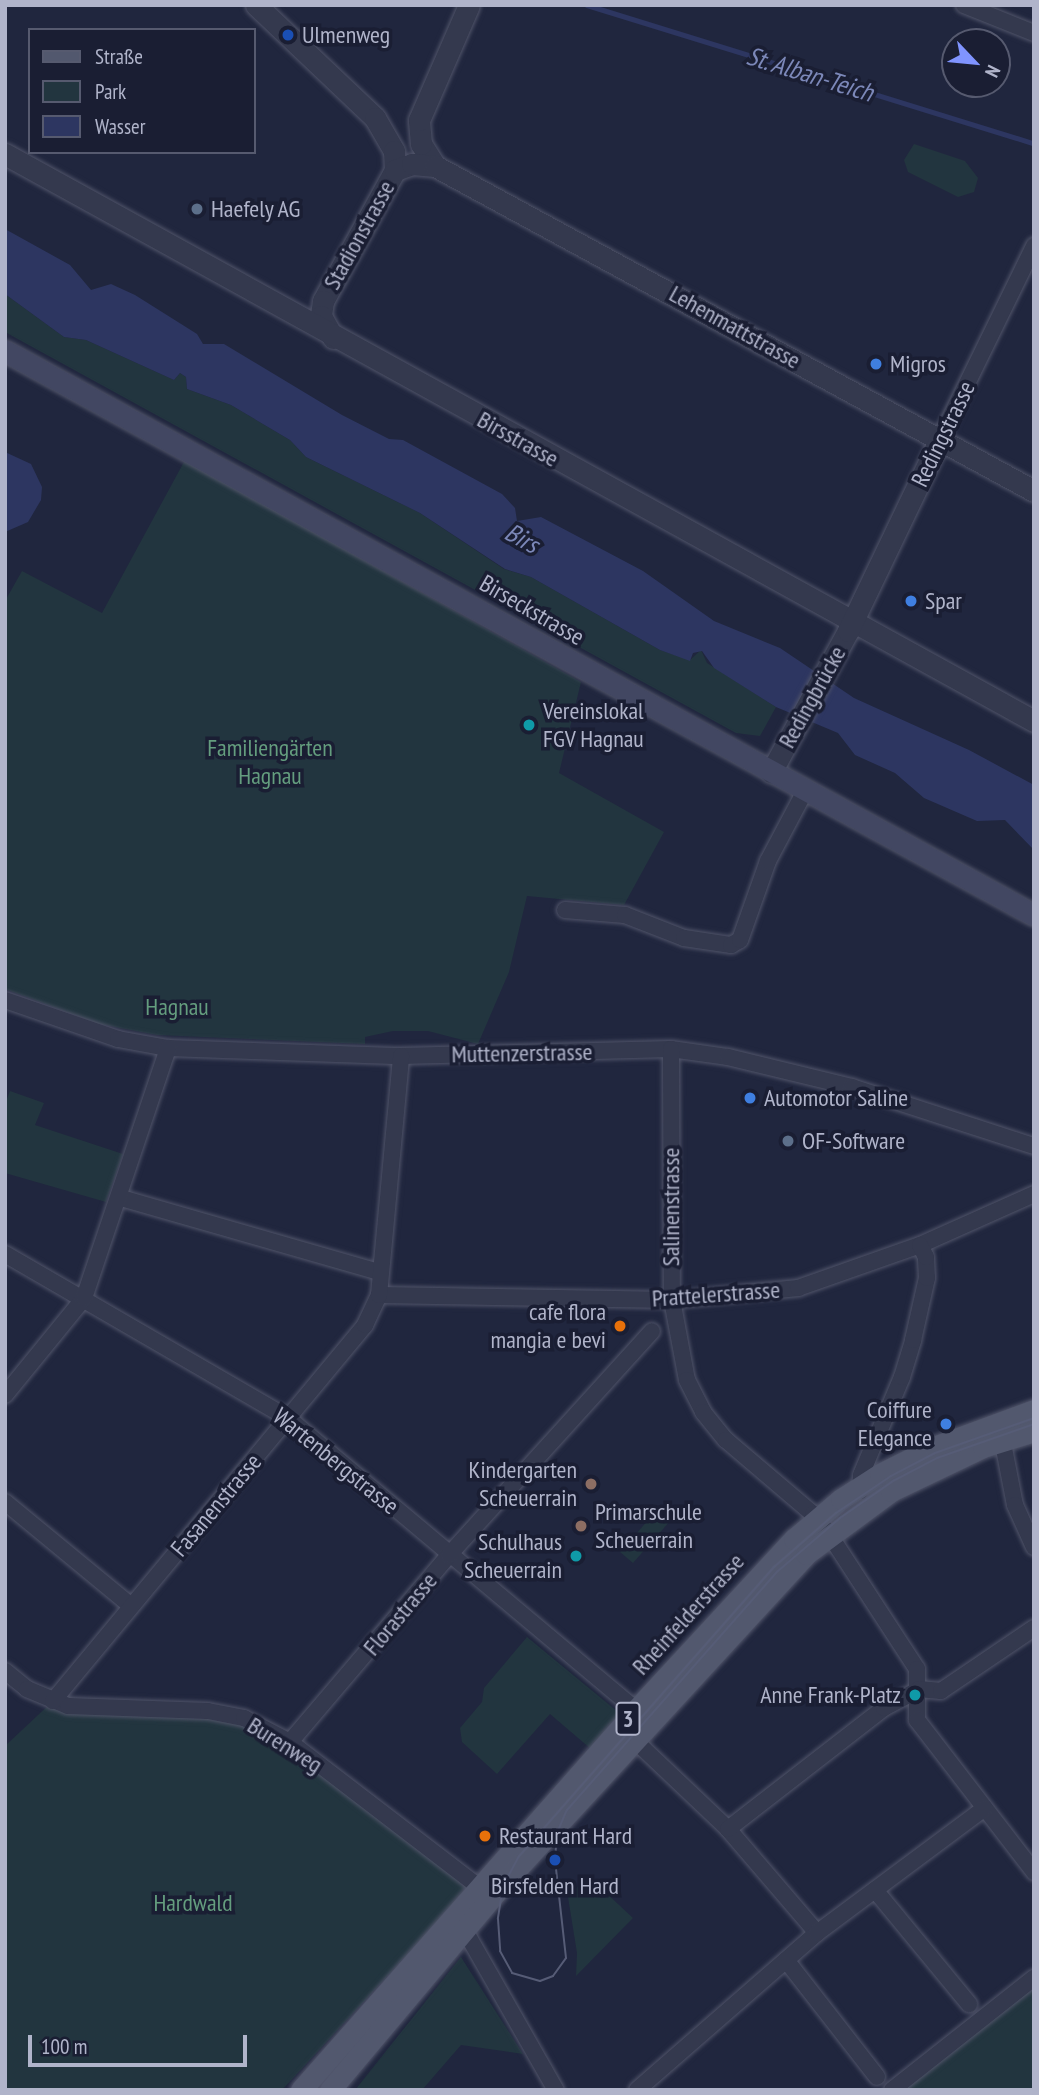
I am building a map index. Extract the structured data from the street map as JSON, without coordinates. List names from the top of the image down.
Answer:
{
  "streets": {
    "main road": ["Birseckstrasse", "Rheinfelderstrasse", "3"],
    "street": [
      "Stadionstrasse",
      "Lehenmattstrasse",
      "Redingstrasse",
      "Birsstrasse",
      "Redingbrücke",
      "Muttenzerstrasse",
      "Salinenstrasse",
      "Prattelerstrasse",
      "Wartenbergstrasse",
      "Fasanenstrasse",
      "Florastrasse",
      "Burenweg"
    ]
  },
  "crossings": [
    ["Stadionstrasse", "Birsstrasse"],
    ["Lehenmattstrasse", "Redingstrasse"],
    ["Redingstrasse", "Birsstrasse"],
    ["Redingstrasse", "Redingbrücke"],
    ["Birsstrasse", "Redingbrücke"],
    ["Birseckstrasse", "Redingbrücke"],
    ["Muttenzerstrasse", "Salinenstrasse"],
    ["Muttenzerstrasse", "Fasanenstrasse"],
    ["Salinenstrasse", "Prattelerstrasse"],
    ["Salinenstrasse", "Rheinfelderstrasse"],
    ["Prattelerstrasse", "Fasanenstrasse"],
    ["Wartenbergstrasse", "Fasanenstrasse"],
    ["Wartenbergstrasse", "Florastrasse"],
    ["Wartenbergstrasse", "Rheinfelderstrasse"],
    ["Fasanenstrasse", "Burenweg"],
    ["Florastrasse", "Burenweg"],
    ["Rheinfelderstrasse", "Burenweg"]
  ],
  "water": ["St. Alban-Teich", "Birs"],
  "parks": ["Familiengärten Hagnau", "Hagnau", "Hardwald"],
  "places": [
    "Ulmenweg",
    "Haefely AG",
    "Migros",
    "Spar",
    "Vereinslokal FGV Hagnau",
    "Automotor Saline",
    "OF-Software",
    "cafe flora mangia e bevi",
    "Coiffure Elegance",
    "Kindergarten Scheuerrain",
    "Primarschule Scheuerrain",
    "Schulhaus Scheuerrain",
    "Anne Frank-Platz",
    "Restaurant Hard",
    "Birsfelden Hard"
  ],
  "legend": ["Straße", "Park", "Wasser"],
  "scale_bar": "100 m",
  "north": "bottom right"
}
